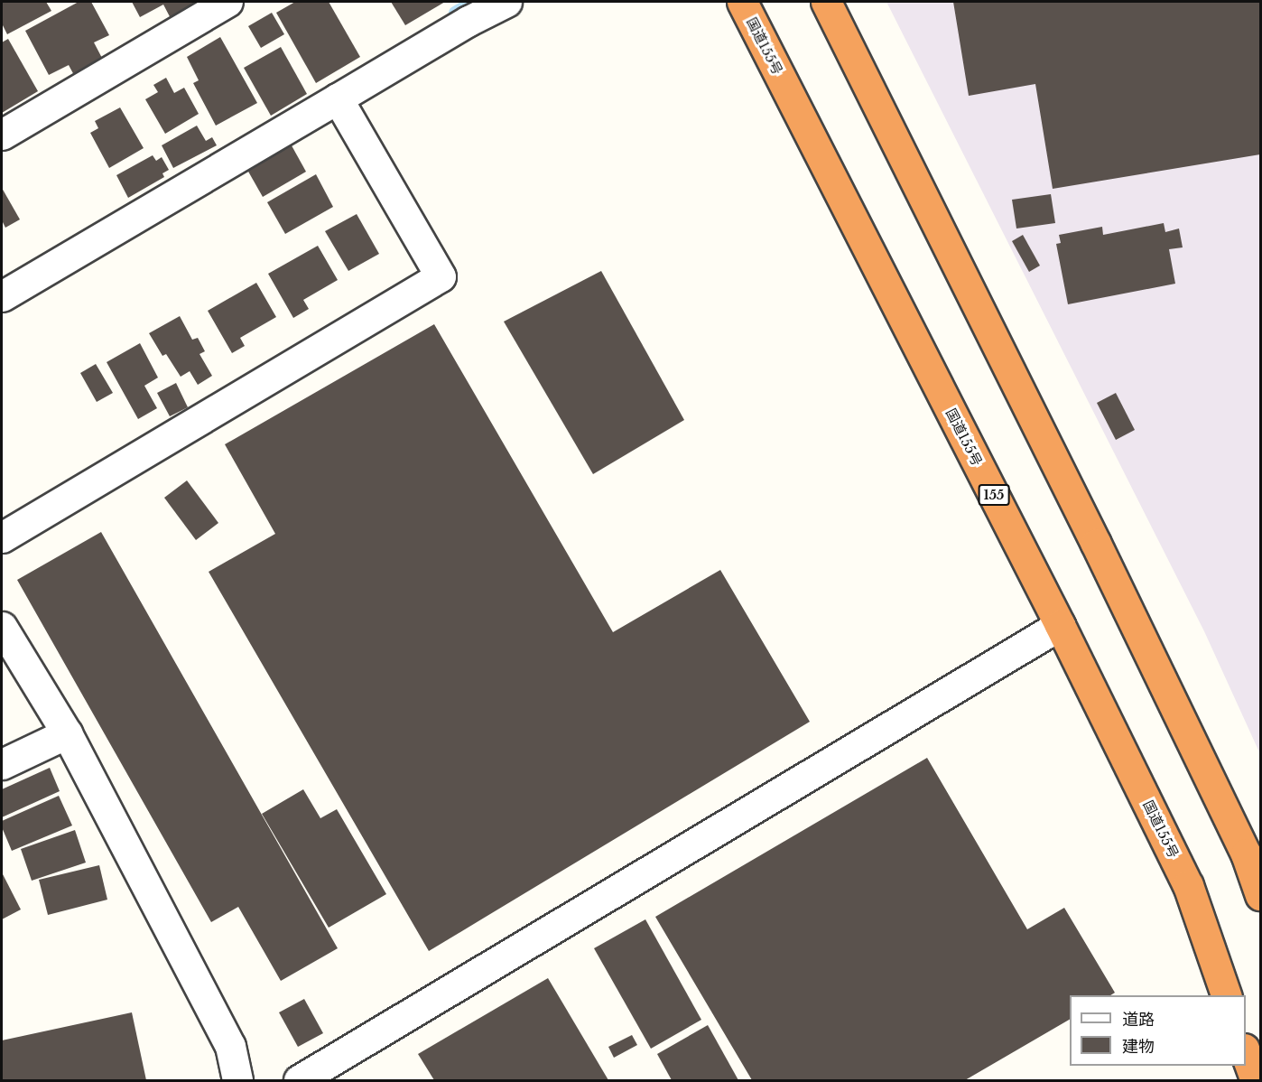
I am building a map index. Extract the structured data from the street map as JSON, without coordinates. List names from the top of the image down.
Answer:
{
  "streets": {
    "highway": ["国道155号", "155"]
  },
  "legend": ["道路", "建物"]
}
